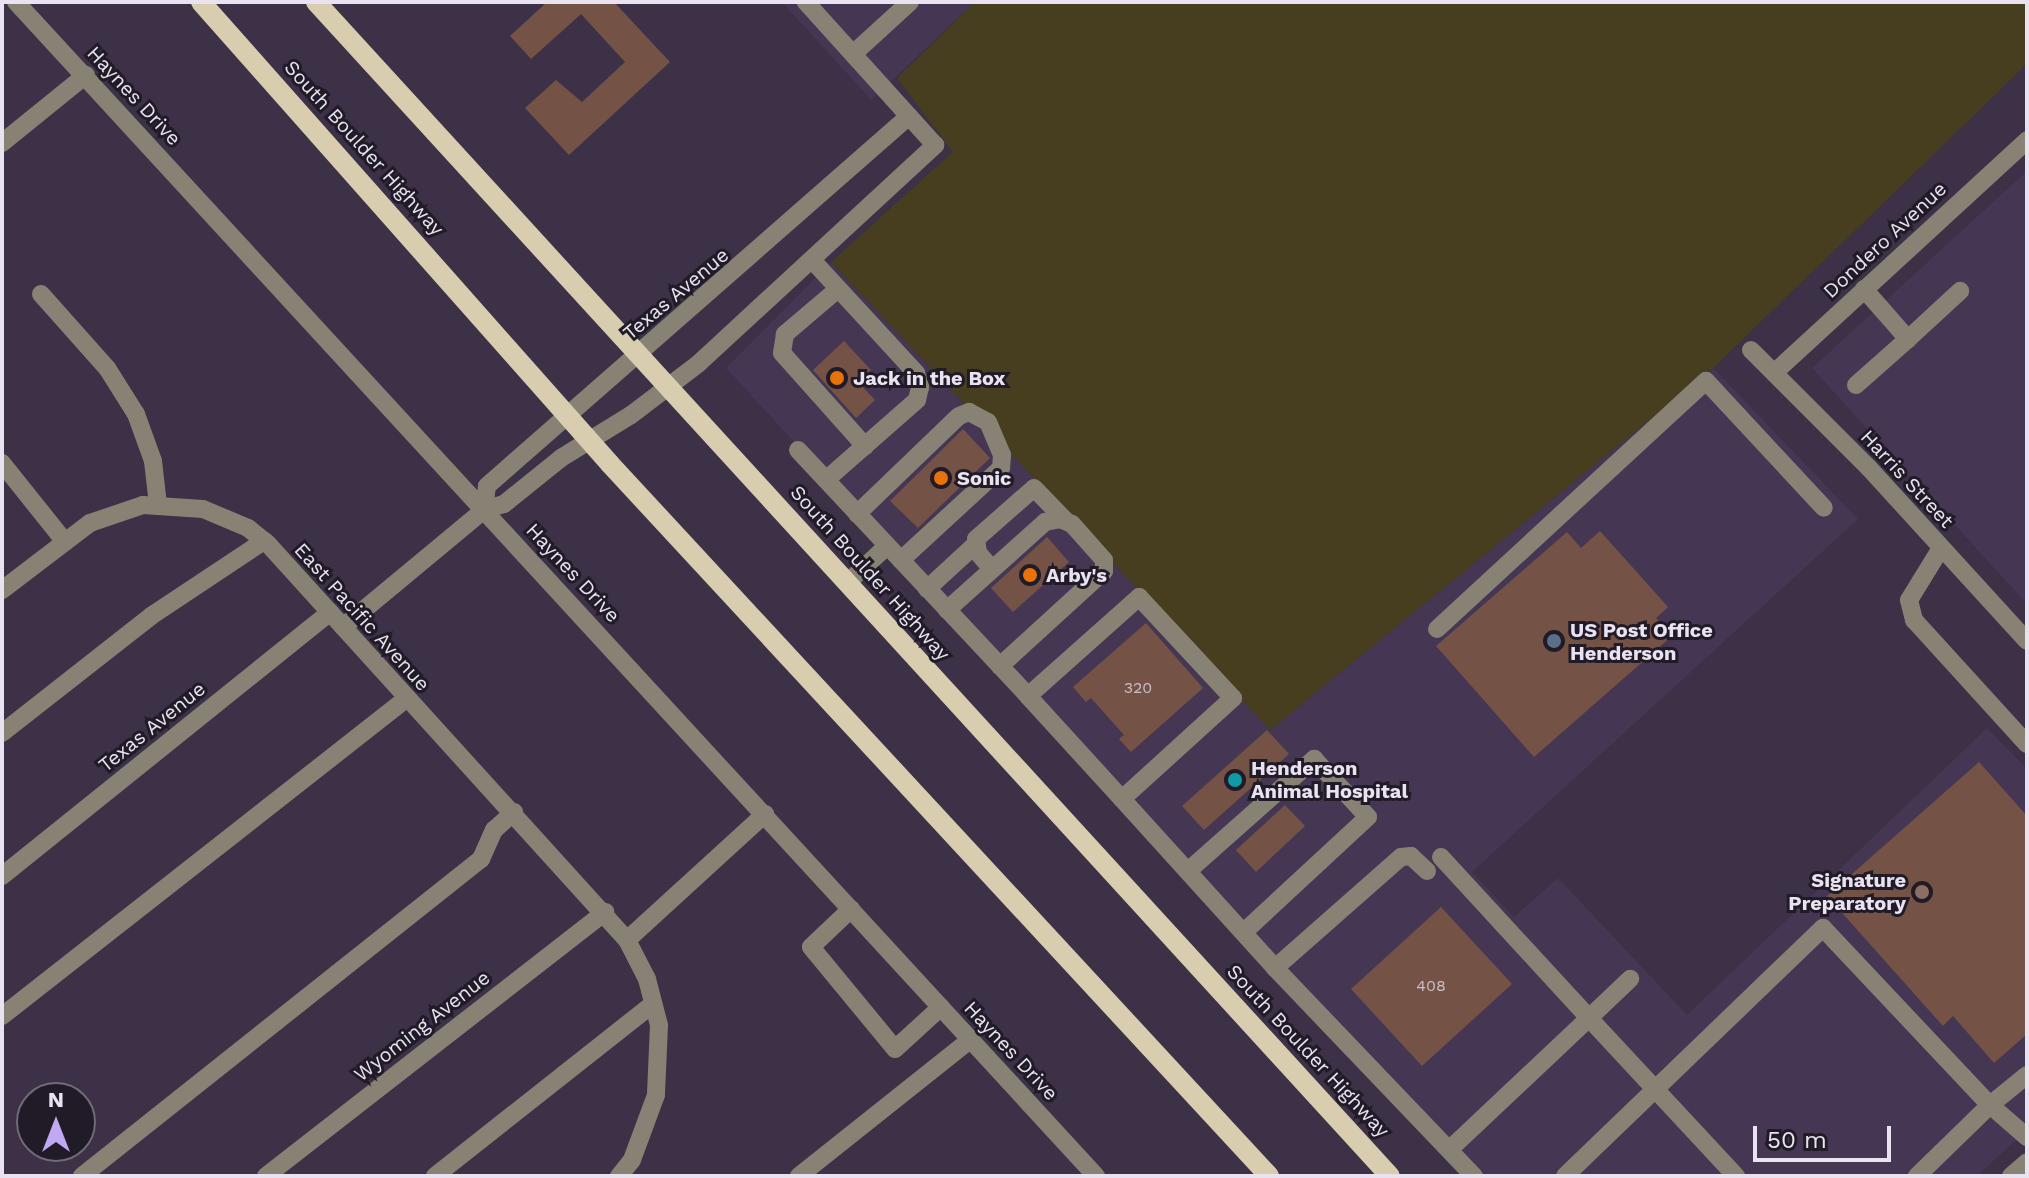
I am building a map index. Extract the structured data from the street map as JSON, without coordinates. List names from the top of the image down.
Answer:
{
  "streets": {
    "main road": ["South Boulder Highway"],
    "street": [
      "Haynes Drive",
      "Dondero Avenue",
      "Texas Avenue",
      "Harris Street",
      "East Pacific Avenue",
      "Wyoming Avenue"
    ]
  },
  "crossings": [
    ["Haynes Drive", "Texas Avenue"],
    ["South Boulder Highway", "Texas Avenue"],
    ["Dondero Avenue", "Harris Street"],
    ["Texas Avenue", "East Pacific Avenue"],
    ["East Pacific Avenue", "Wyoming Avenue"]
  ],
  "places": [
    "Jack in the Box",
    "Sonic",
    "Arby's",
    "US Post Office Henderson",
    "Henderson Animal Hospital",
    "Signature Preparatory"
  ],
  "house_numbers": ["320", "408"],
  "scale_bar": "50 m",
  "north": "top"
}
